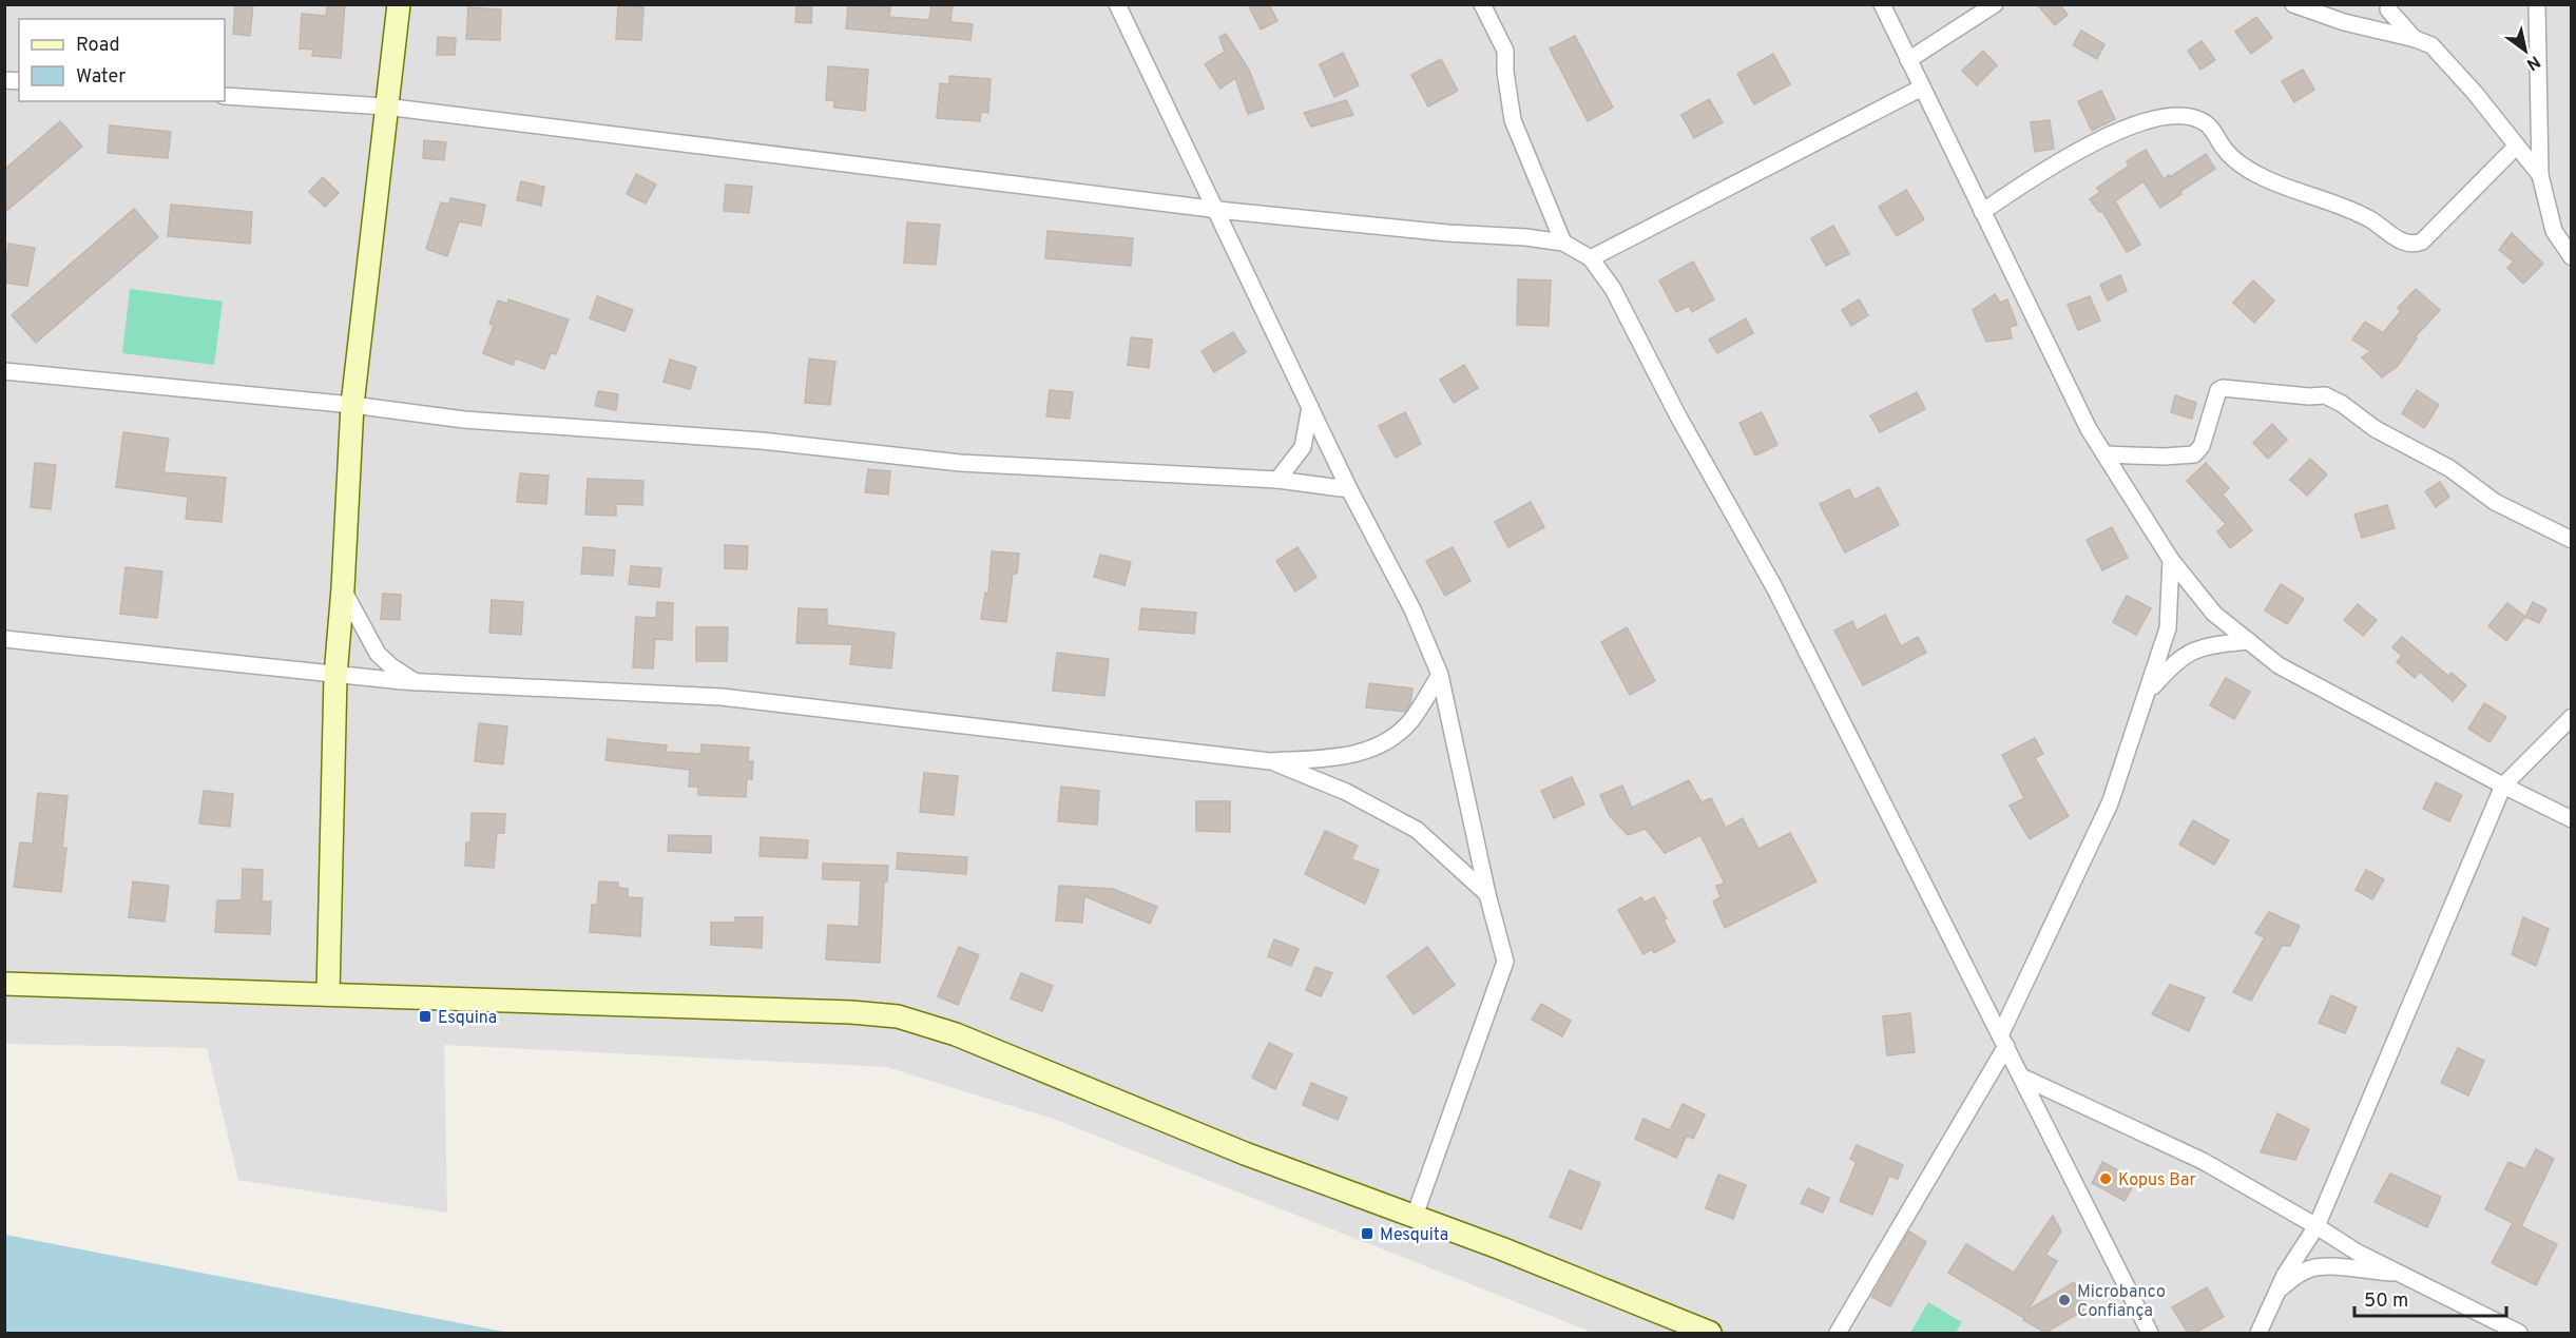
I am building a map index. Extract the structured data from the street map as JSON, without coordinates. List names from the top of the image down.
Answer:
{
  "places": {
    "transit": ["Esquina", "Mesquita"],
    "other": ["Kopus Bar", "Microbanco Confiança"]
  },
  "legend": ["Road", "Water"],
  "scale_bar": "50 m",
  "north": "bottom right"
}
